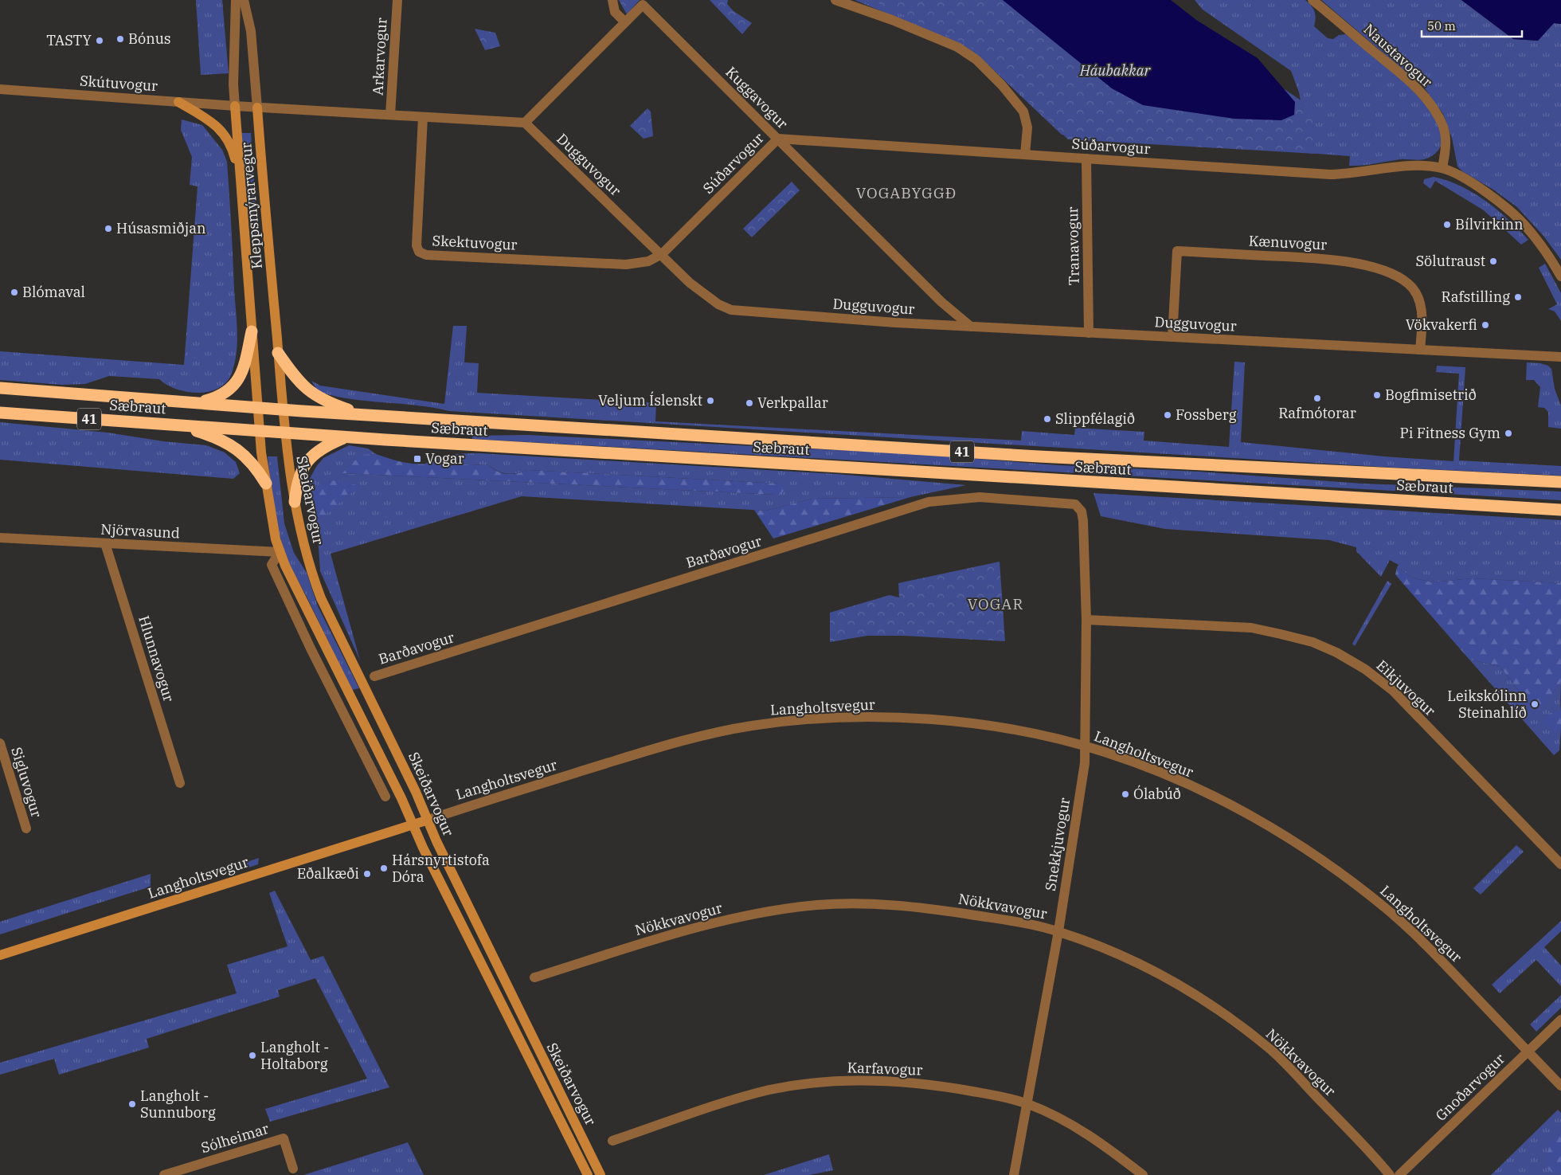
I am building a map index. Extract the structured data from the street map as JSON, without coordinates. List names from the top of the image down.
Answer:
{
  "streets": {
    "highway": ["Sæbraut", "41"],
    "street": [
      "Naustavogur",
      "Arkarvogur",
      "Skútuvogur",
      "Kuggavogur",
      "Súðarvogur",
      "Dugguvogur",
      "Kleppsmýrarvegur",
      "Skektuvogur",
      "Kænuvogur",
      "Tranavogur",
      "Skeiðarvogur",
      "Njörvasund",
      "Barðavogur",
      "Hlunnavogur",
      "Eikjuvogur",
      "Langholtsvegur",
      "Sigluvogur",
      "Snekkjuvogur",
      "Nökkvavogur",
      "Karfavogur",
      "Gnoðarvogur",
      "Sólheimar"
    ]
  },
  "crossings": [
    ["Naustavogur", "Súðarvogur"],
    ["Skútuvogur", "Kleppsmýrarvegur"],
    ["Kuggavogur", "Súðarvogur"],
    ["Kuggavogur", "Dugguvogur"],
    ["Súðarvogur", "Dugguvogur"],
    ["Súðarvogur", "Skektuvogur"],
    ["Súðarvogur", "Tranavogur"],
    ["Dugguvogur", "Skektuvogur"],
    ["Dugguvogur", "Kænuvogur"],
    ["Dugguvogur", "Tranavogur"],
    ["Kleppsmýrarvegur", "Sæbraut"],
    ["Kleppsmýrarvegur", "Skeiðarvogur"],
    ["Sæbraut", "Skeiðarvogur"],
    ["Skeiðarvogur", "Njörvasund"],
    ["Skeiðarvogur", "Langholtsvegur"],
    ["Njörvasund", "Hlunnavogur"],
    ["Barðavogur", "Snekkjuvogur"],
    ["Eikjuvogur", "Snekkjuvogur"],
    ["Langholtsvegur", "Snekkjuvogur"],
    ["Langholtsvegur", "Gnoðarvogur"],
    ["Snekkjuvogur", "Nökkvavogur"],
    ["Snekkjuvogur", "Karfavogur"]
  ],
  "districts": ["VOGABYGGÐ", "VOGAR"],
  "parks": ["Háubakkar"],
  "places": {
    "other": [
      "Bónus",
      "TASTY",
      "Bílvirkinn",
      "Húsasmiðjan",
      "Sölutraust",
      "Blómaval",
      "Rafstilling",
      "Vökvakerfi",
      "Bogfimisetrið",
      "Rafmótorar",
      "Veljum Íslenskt",
      "Verkpallar",
      "Fossberg",
      "Slippfélagið",
      "Pi Fitness Gym",
      "Leikskólinn Steinahlíð",
      "Ólabúð",
      "Hársnyrtistofa Dóra",
      "Eðalkæði",
      "Langholt - Holtaborg",
      "Langholt - Sunnuborg"
    ],
    "transit": ["Vogar"]
  },
  "scale_bar": "50 m"
}
